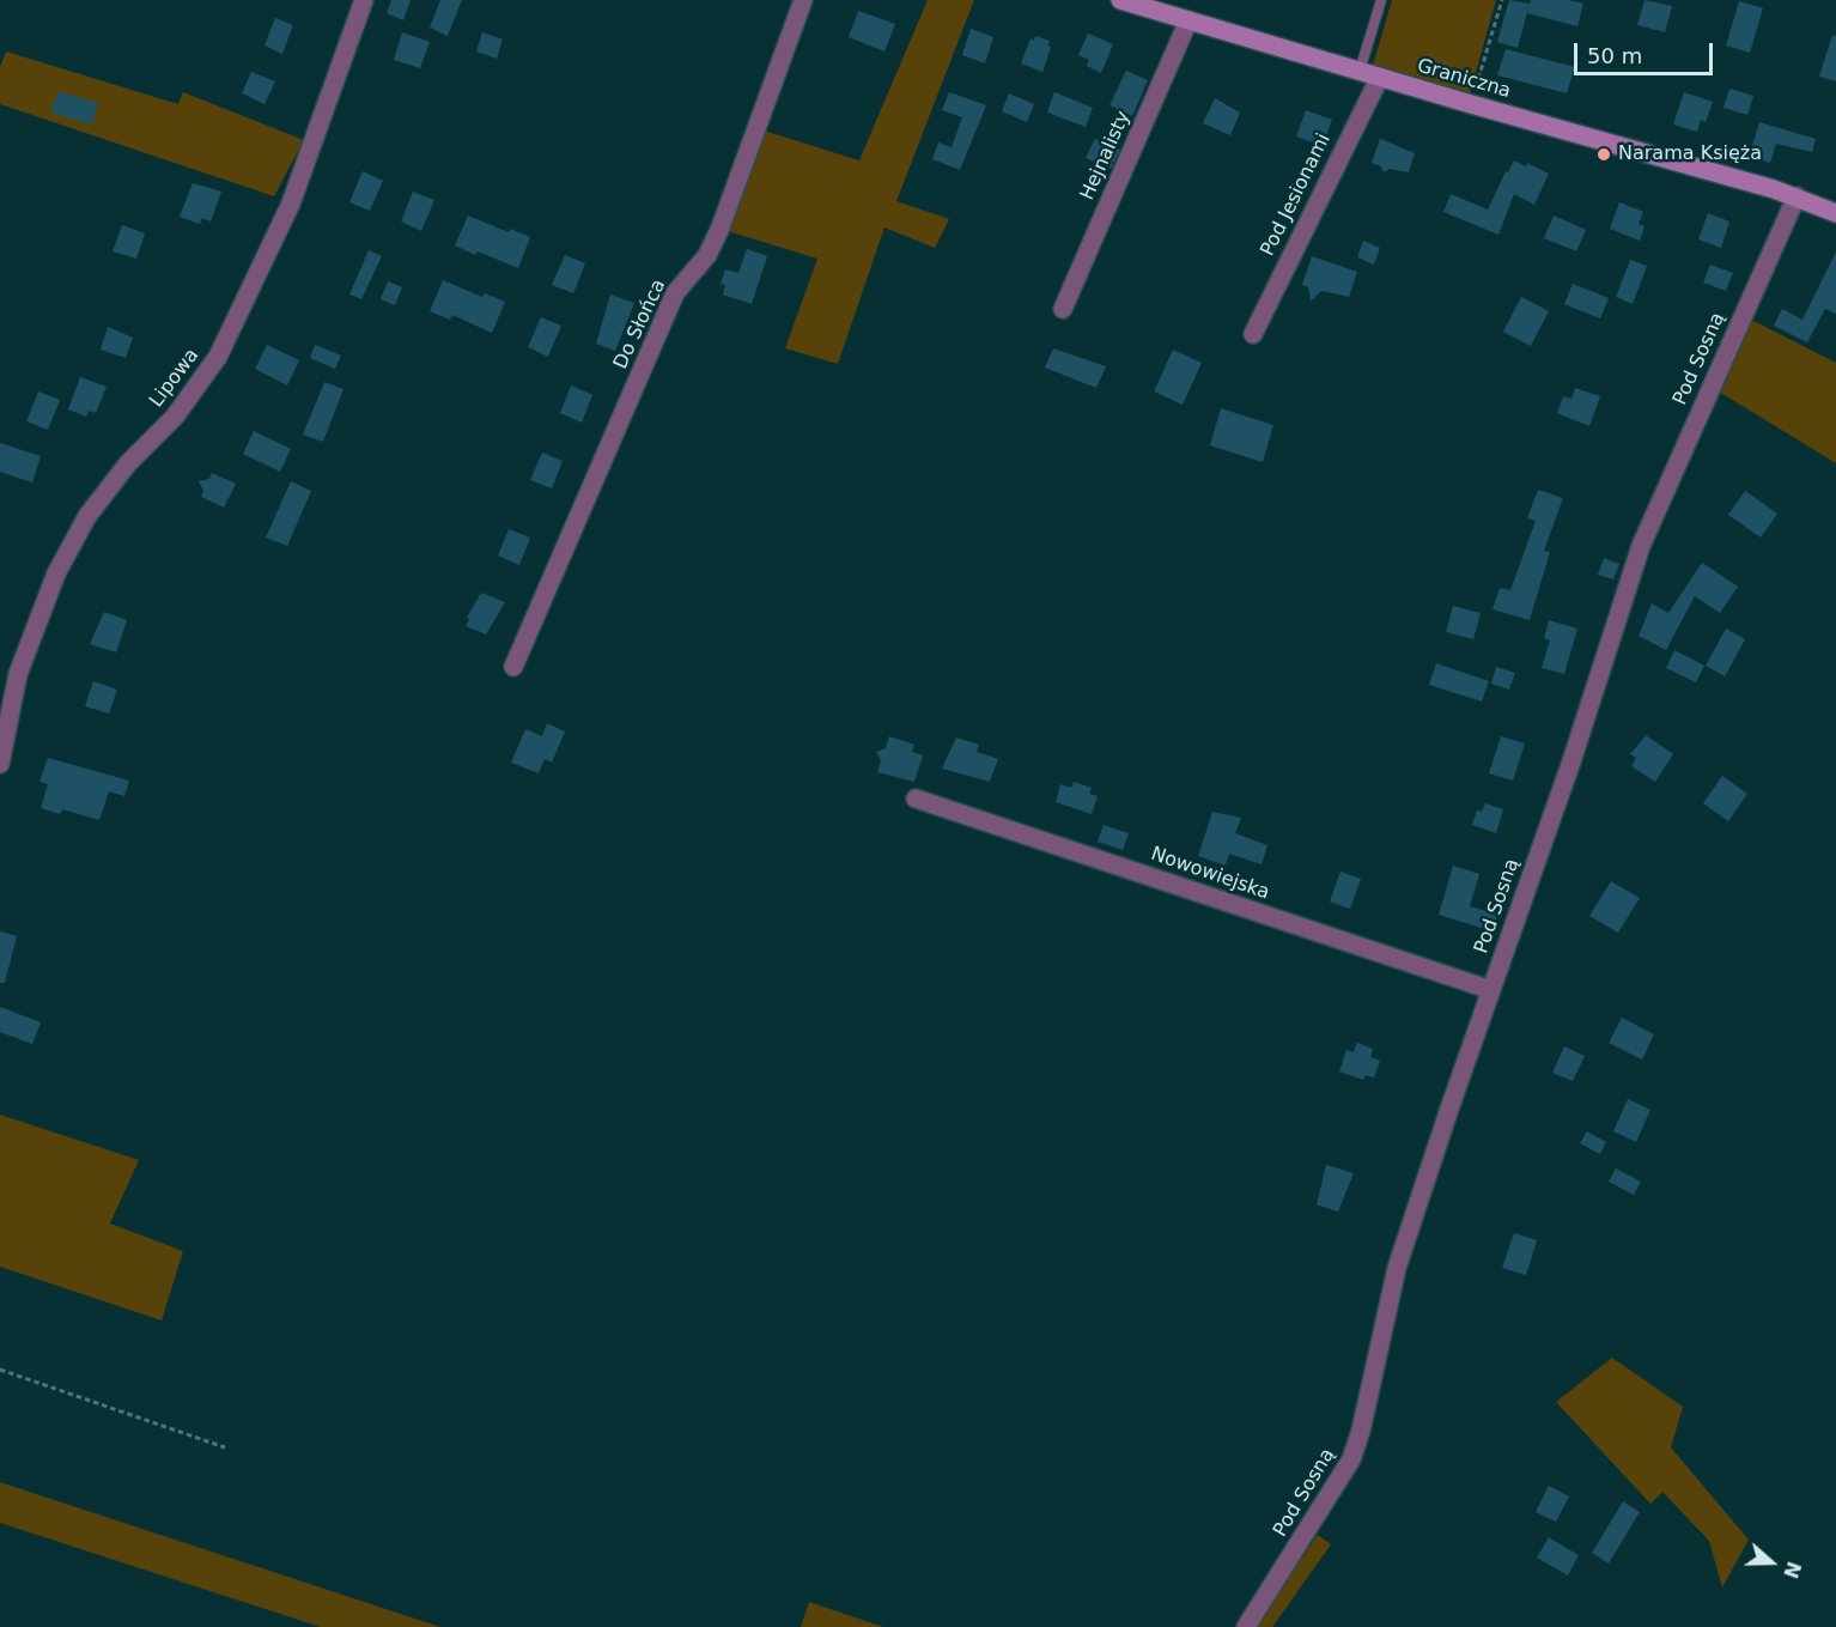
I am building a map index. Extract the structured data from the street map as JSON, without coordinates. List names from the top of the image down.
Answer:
{
  "streets": {
    "street": [
      "Graniczna",
      "Hejnalisty",
      "Pod Jesionami",
      "Do Słońca",
      "Pod Sosną",
      "Lipowa",
      "Nowowiejska"
    ]
  },
  "crossings": [
    ["Graniczna", "Hejnalisty"],
    ["Graniczna", "Pod Jesionami"],
    ["Graniczna", "Pod Sosną"],
    ["Pod Sosną", "Nowowiejska"]
  ],
  "places": ["Narama Księża"],
  "scale_bar": "50 m",
  "north": "right"
}
